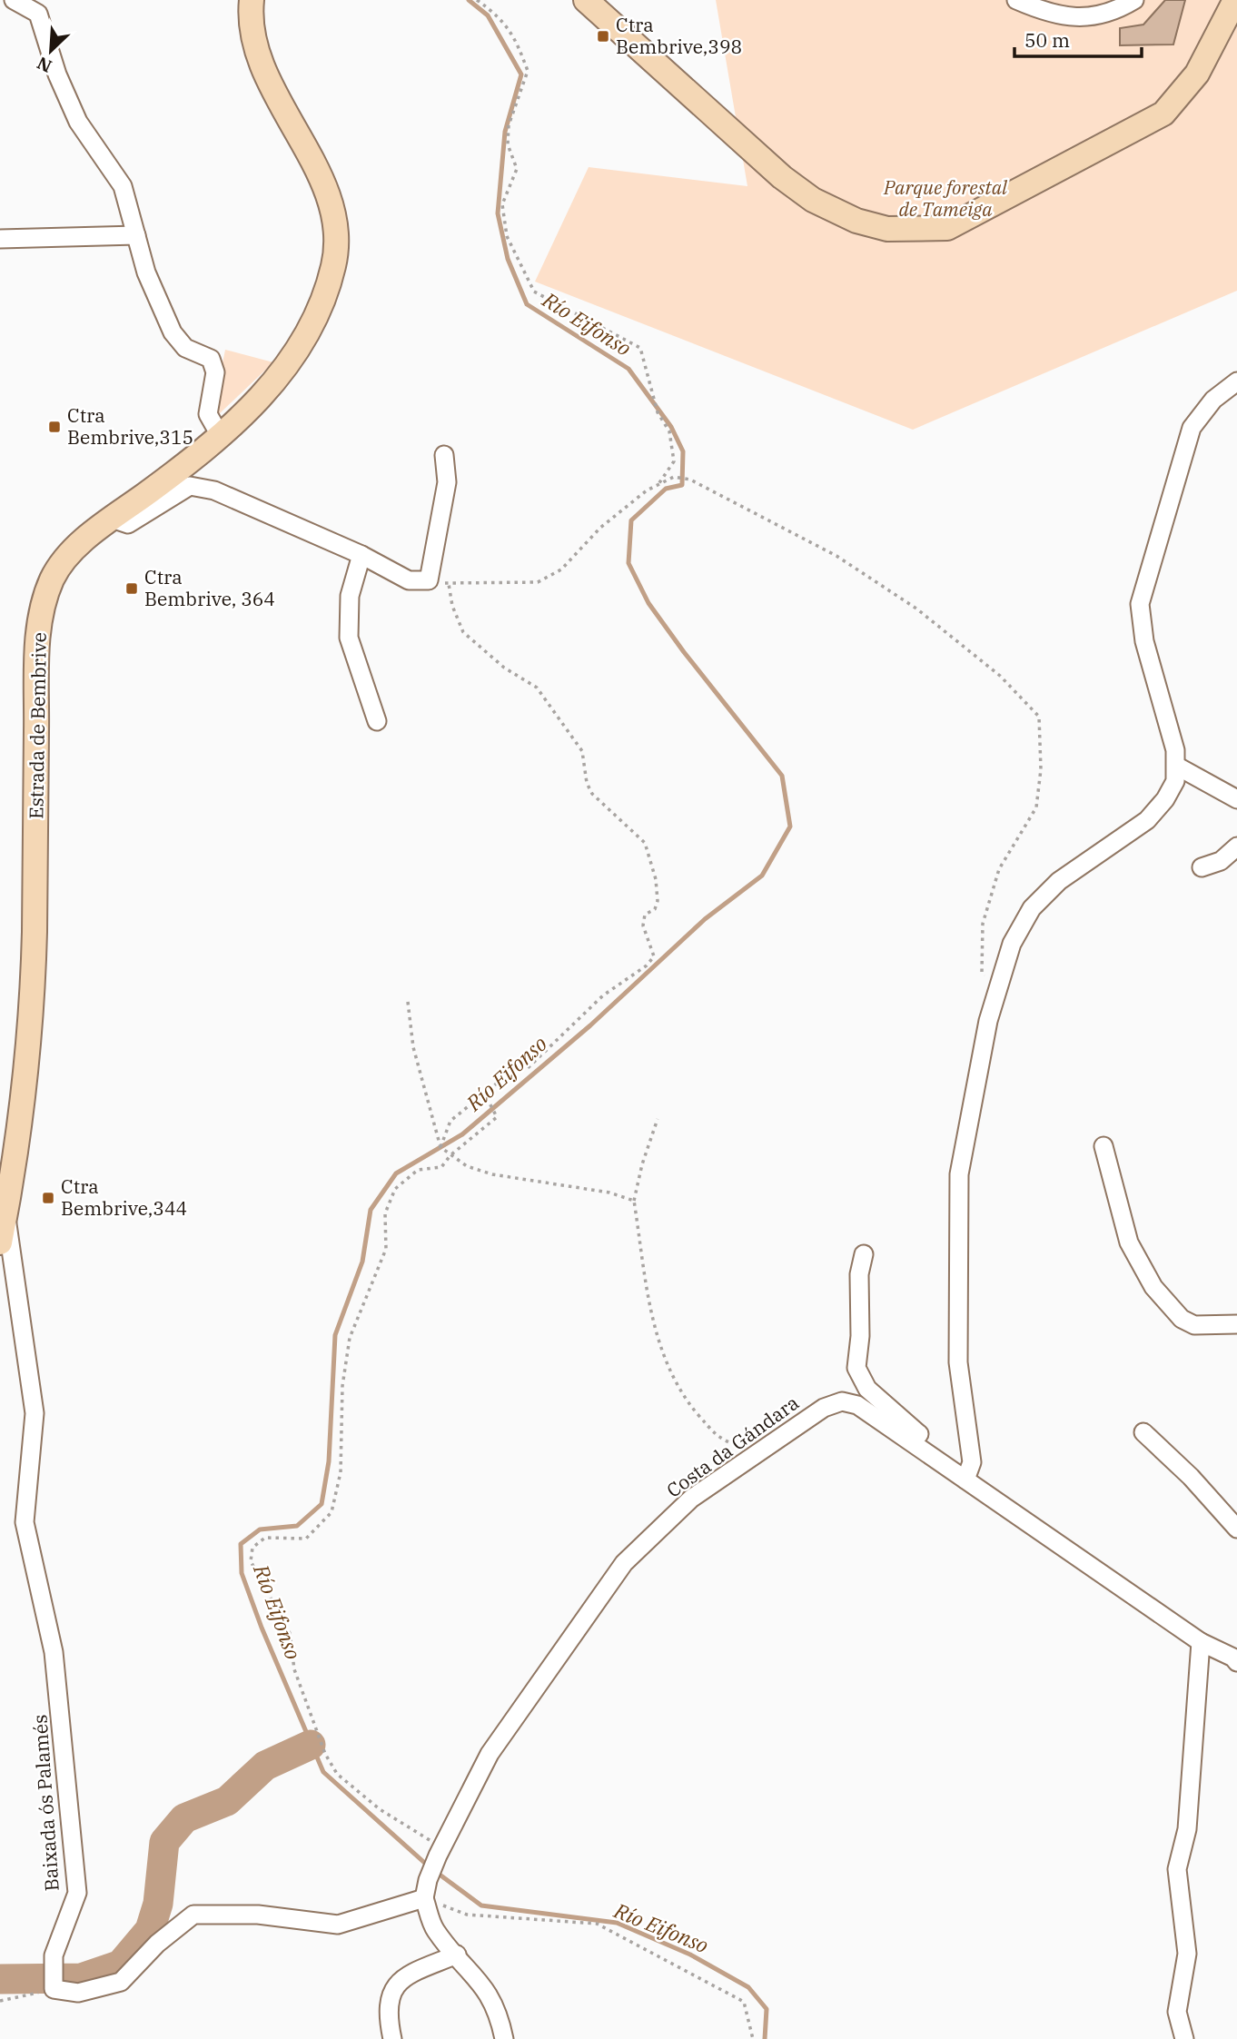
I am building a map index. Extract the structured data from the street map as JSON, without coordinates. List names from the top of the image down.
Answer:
{
  "streets": {
    "street": ["Estrada de Bembrive", "Costa da Gándara", "Baixada ós Palamés"]
  },
  "crossings": [
    ["Estrada de Bembrive", "Baixada ós Palamés"]
  ],
  "water": ["Río Eifonso"],
  "parks": ["Parque forestal de Tameiga"],
  "places": {
    "transit": [
      "Ctra Bembrive,398",
      "Ctra Bembrive,315",
      "Ctra Bembrive, 364",
      "Ctra Bembrive,344"
    ]
  },
  "scale_bar": "50 m",
  "north": "bottom left"
}
